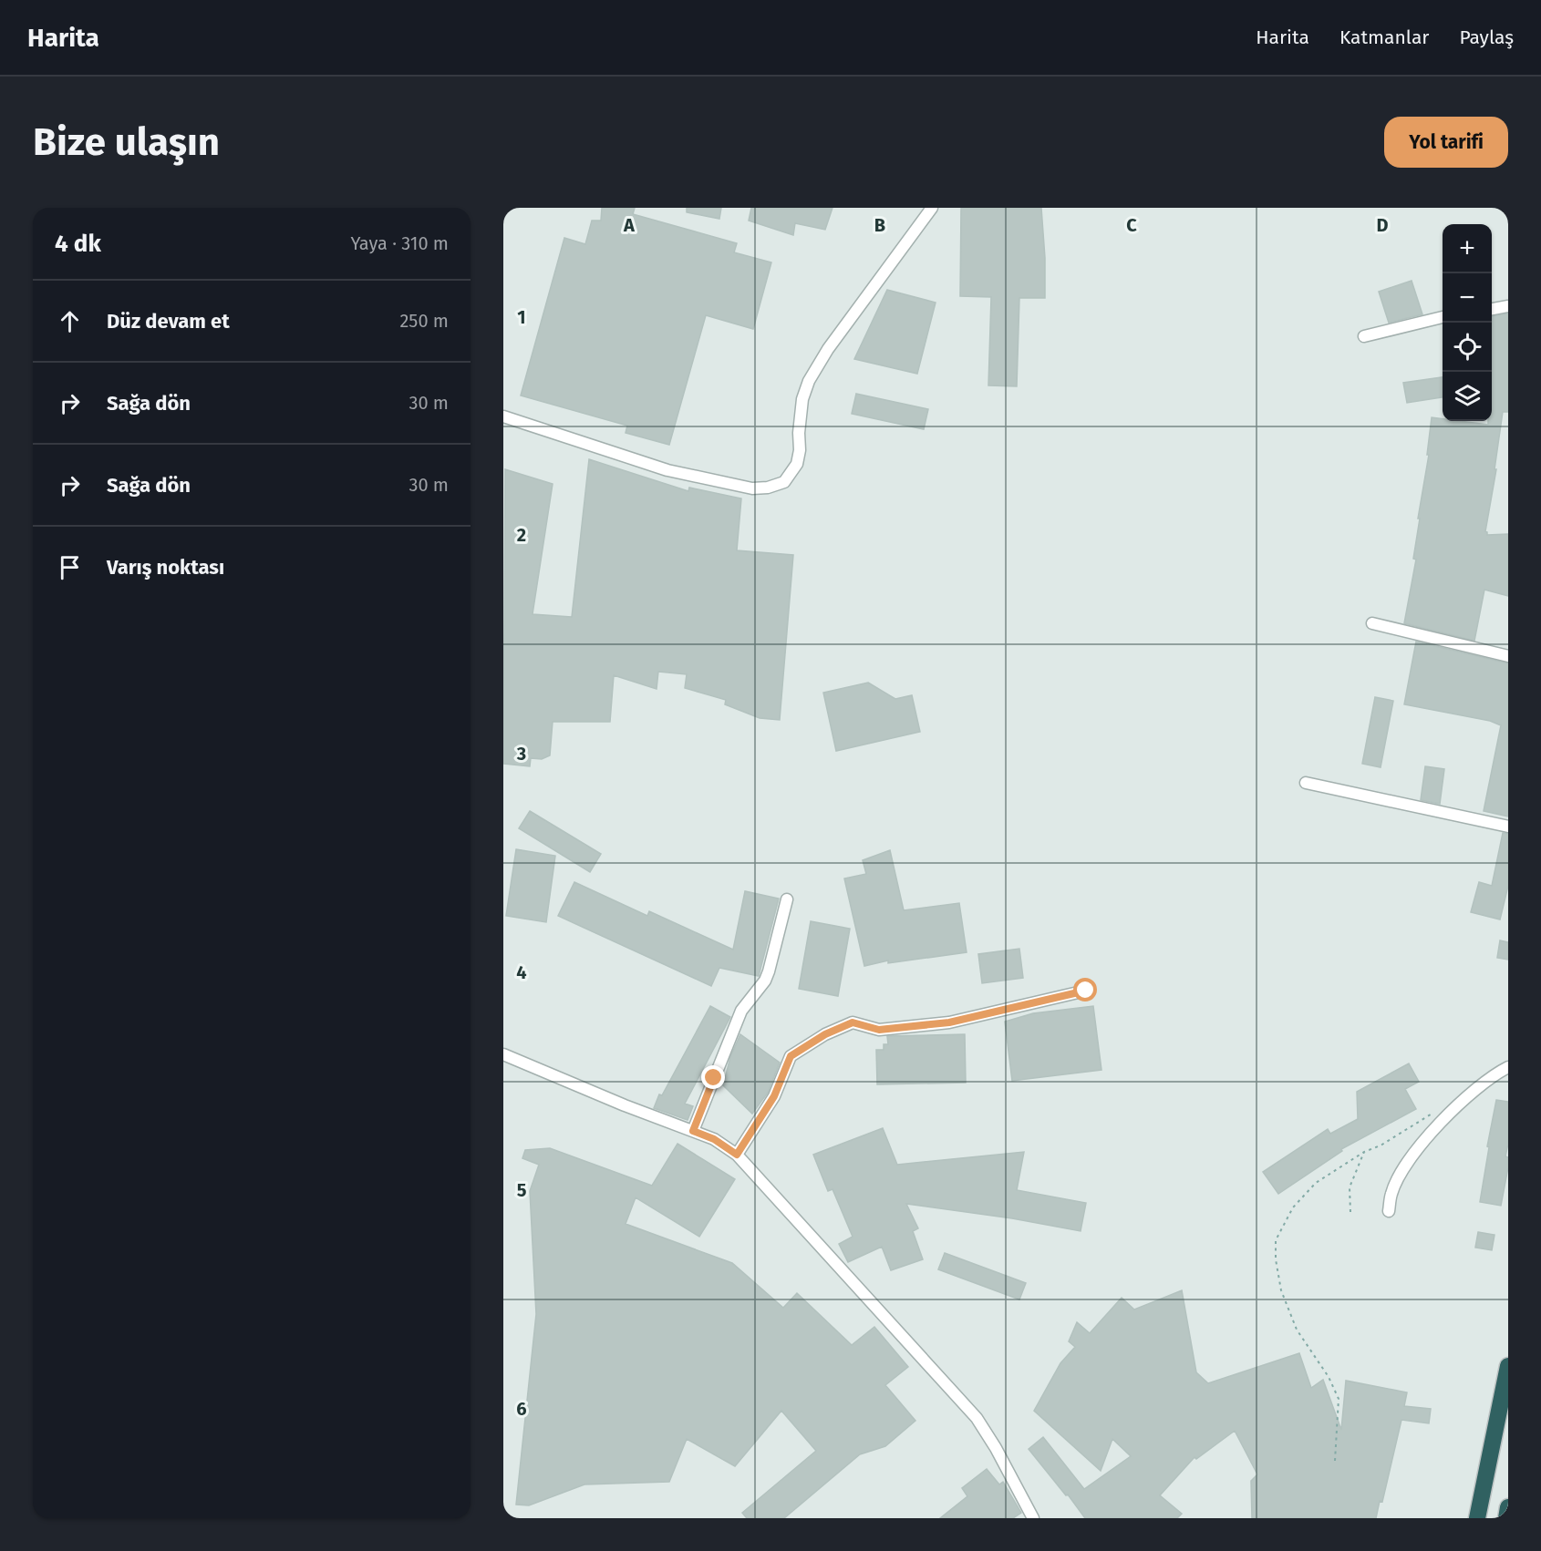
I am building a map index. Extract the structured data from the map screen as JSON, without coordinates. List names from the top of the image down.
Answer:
{
  "page": {
    "header": "Harita",
    "nav": ["Harita", "Katmanlar", "Paylaş"],
    "buttons": "Yol tarifi",
    "title": "Bize ulaşın",
    "heading": ["4 dk", "Yaya · 310 m"],
    "map_buttons": ["+", "−"],
    "list": [
      ["Düz devam et", "250 m"],
      ["Sağa dön", "30 m"],
      ["Sağa dön", "30 m"],
      "Varış noktası"
    ]
  },
  "grid": {
    "columns": [
      "A",
      "B",
      "C",
      "D"
    ],
    "rows": [
      "1",
      "2",
      "3",
      "4",
      "5",
      "6"
    ]
  }
}
